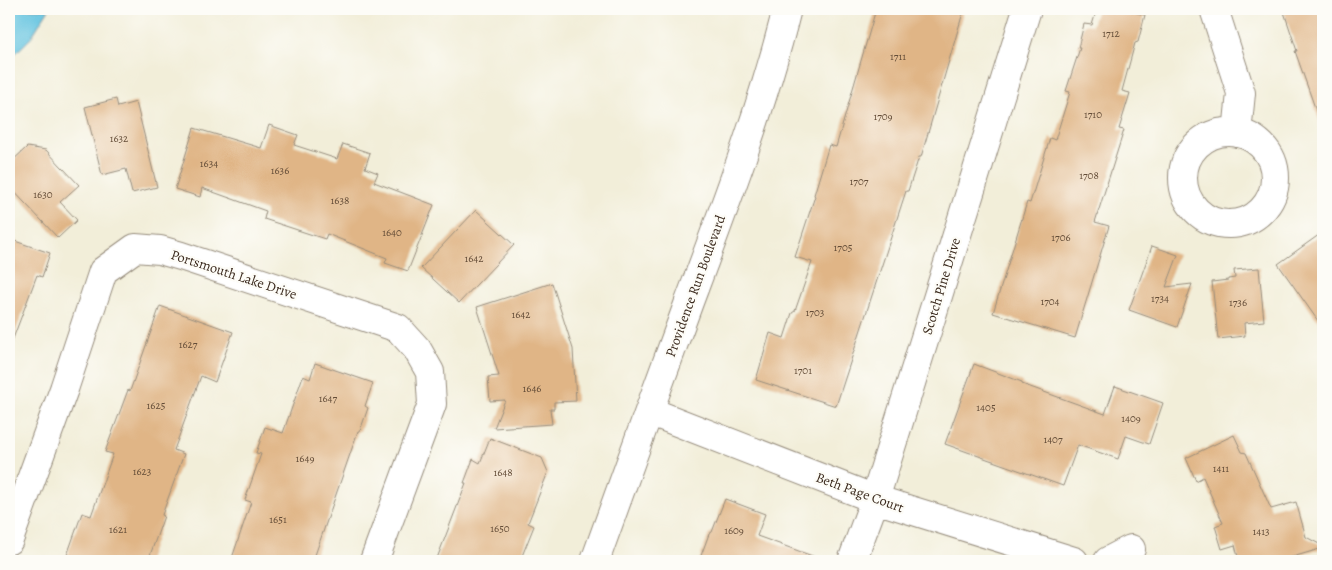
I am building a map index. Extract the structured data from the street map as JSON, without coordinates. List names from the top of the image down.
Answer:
{
  "streets": {
    "street": [
      "Portsmouth Lake Drive",
      "Providence Run Boulevard",
      "Scotch Pine Drive",
      "Beth Page Court"
    ]
  },
  "crossings": [
    ["Providence Run Boulevard", "Beth Page Court"],
    ["Scotch Pine Drive", "Beth Page Court"]
  ],
  "house_numbers": [
    "1712",
    "1711",
    "1710",
    "1709",
    "1632",
    "1634",
    "1636",
    "1708",
    "1707",
    "1630",
    "1638",
    "1640",
    "1706",
    "1705",
    "1642",
    "1734",
    "1704",
    "1736",
    "1703",
    "1642",
    "1627",
    "1701",
    "1646",
    "1647",
    "1625",
    "1405",
    "1409",
    "1407",
    "1649",
    "1411",
    "1623",
    "1648",
    "1651",
    "1650",
    "1621",
    "1609",
    "1413"
  ]
}
